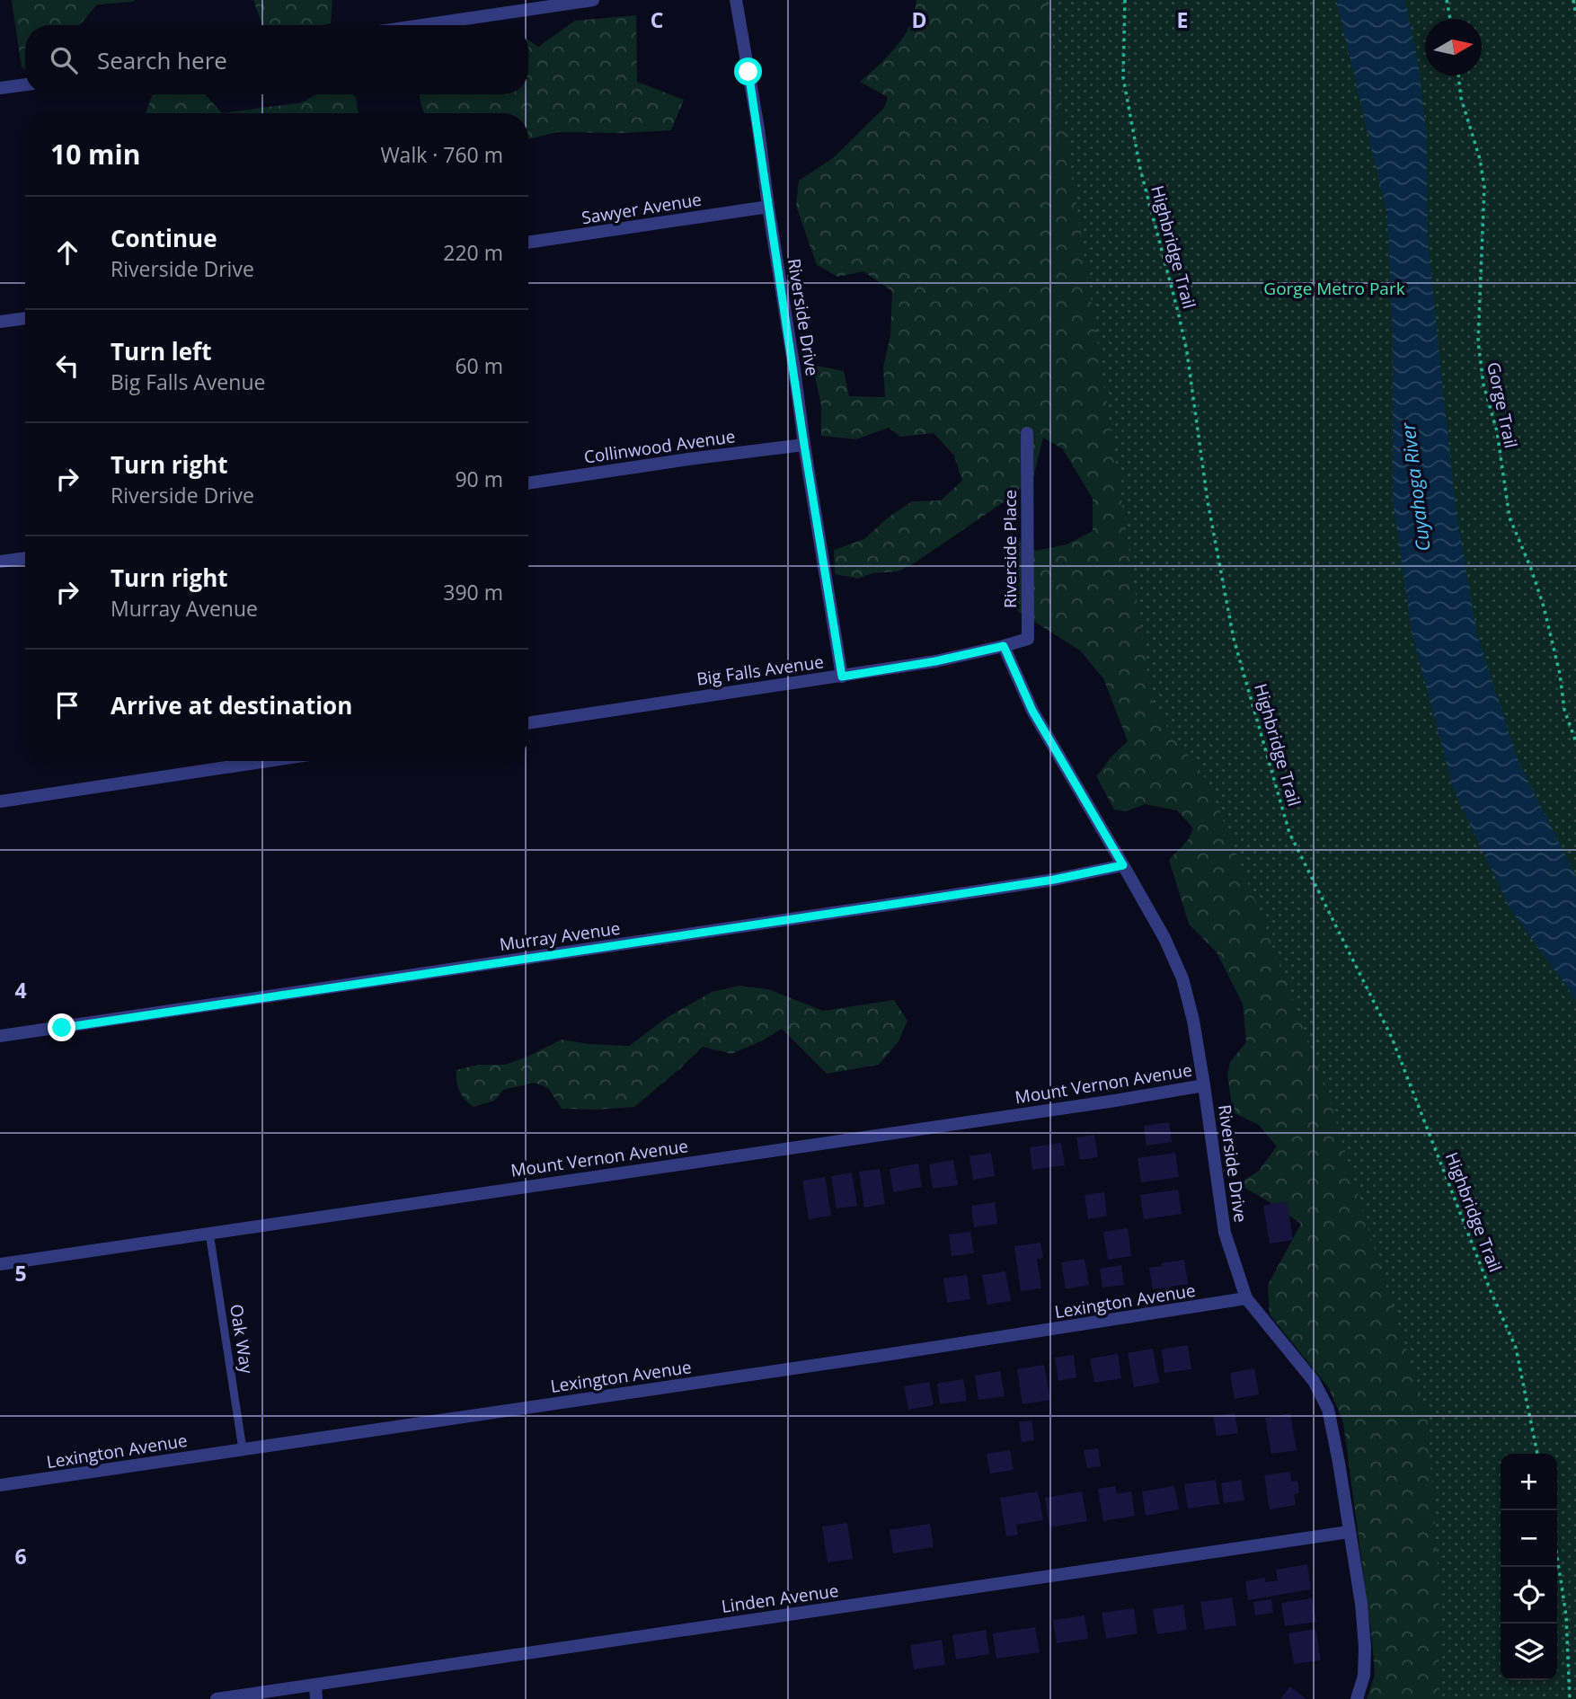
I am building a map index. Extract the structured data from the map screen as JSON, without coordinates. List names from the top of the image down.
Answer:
{
  "streets": {
    "street": [
      "Sawyer Avenue",
      "Riverside Drive",
      "Collinwood Avenue",
      "Riverside Place",
      "Big Falls Avenue",
      "Murray Avenue",
      "Mount Vernon Avenue",
      "Lexington Avenue",
      "Linden Avenue"
    ],
    "lane": ["Oak Way"],
    "path": ["Highbridge Trail", "Gorge Trail"]
  },
  "crossings": [
    ["Sawyer Avenue", "Riverside Drive"],
    ["Riverside Drive", "Collinwood Avenue"],
    ["Riverside Drive", "Riverside Place"],
    ["Riverside Drive", "Big Falls Avenue"],
    ["Riverside Drive", "Murray Avenue"],
    ["Riverside Drive", "Mount Vernon Avenue"],
    ["Riverside Drive", "Lexington Avenue"],
    ["Riverside Drive", "Linden Avenue"],
    ["Riverside Place", "Big Falls Avenue"],
    ["Mount Vernon Avenue", "Oak Way"],
    ["Lexington Avenue", "Oak Way"]
  ],
  "water": ["Cuyahoga River"],
  "parks": ["Gorge Metro Park"],
  "north": "right",
  "page": {
    "search": "Search here",
    "heading": ["10 min", "Walk · 760 m"],
    "list": [
      ["Continue", "Riverside Drive", "220 m"],
      ["Turn left", "Big Falls Avenue", "60 m"],
      ["Turn right", "Riverside Drive", "90 m"],
      ["Turn right", "Murray Avenue", "390 m"],
      "Arrive at destination"
    ],
    "map_buttons": ["+", "−"]
  },
  "grid": {
    "columns": ["C", "D", "E"],
    "rows": ["4", "5", "6"]
  }
}
